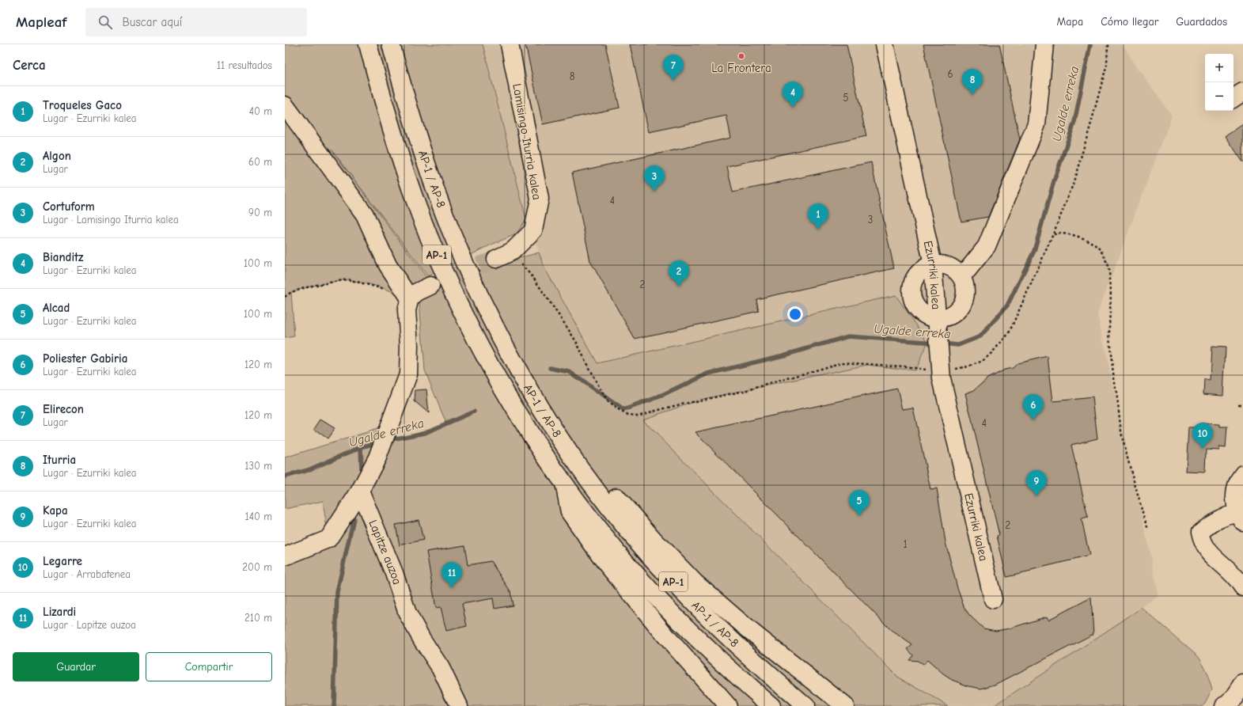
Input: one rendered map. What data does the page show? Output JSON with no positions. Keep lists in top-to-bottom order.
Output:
{
  "streets": {
    "main road": [
      "Lamisingo Iturria kalea",
      "AP-1 / AP-8",
      "AP-1",
      "Ezurriki kalea",
      "Lapitze auzoa"
    ]
  },
  "water": ["Ugalde erreka"],
  "places": ["La Frontera"],
  "house_numbers": [
    "6",
    "8",
    "5",
    "4",
    "3",
    "2",
    "4",
    "2",
    "1"
  ],
  "page": {
    "header": "Mapleaf",
    "search": "Buscar aquí",
    "nav": ["Mapa", "Cómo llegar", "Guardados"],
    "heading": ["Cerca", "11 resultados"],
    "map_buttons": ["+", "−"],
    "pins": [
      "7",
      "8",
      "4",
      "3",
      "1",
      "2",
      "6",
      "10",
      "9",
      "5",
      "11"
    ],
    "list": [
      {
        "mark": "1",
        "name": "Troqueles Gaco",
        "note": "Lugar · Ezurriki kalea",
        "value": "40 m"
      },
      {
        "mark": "2",
        "name": "Algon",
        "note": "Lugar",
        "value": "60 m"
      },
      {
        "mark": "3",
        "name": "Cortuform",
        "note": "Lugar · Lamisingo Iturria kalea",
        "value": "90 m"
      },
      {
        "mark": "4",
        "name": "Bianditz",
        "note": "Lugar · Ezurriki kalea",
        "value": "100 m"
      },
      {
        "mark": "5",
        "name": "Alcad",
        "note": "Lugar · Ezurriki kalea",
        "value": "100 m"
      },
      {
        "mark": "6",
        "name": "Poliester Gabiria",
        "note": "Lugar · Ezurriki kalea",
        "value": "120 m"
      },
      {
        "mark": "7",
        "name": "Elirecon",
        "note": "Lugar",
        "value": "120 m"
      },
      {
        "mark": "8",
        "name": "Iturria",
        "note": "Lugar · Ezurriki kalea",
        "value": "130 m"
      },
      {
        "mark": "9",
        "name": "Kapa",
        "note": "Lugar · Ezurriki kalea",
        "value": "140 m"
      },
      {
        "mark": "10",
        "name": "Legarre",
        "note": "Lugar · Arrabatenea",
        "value": "200 m"
      },
      {
        "mark": "11",
        "name": "Lizardi",
        "note": "Lugar · Lapitze auzoa",
        "value": "210 m"
      }
    ],
    "buttons": ["Guardar", "Compartir"]
  }
}
